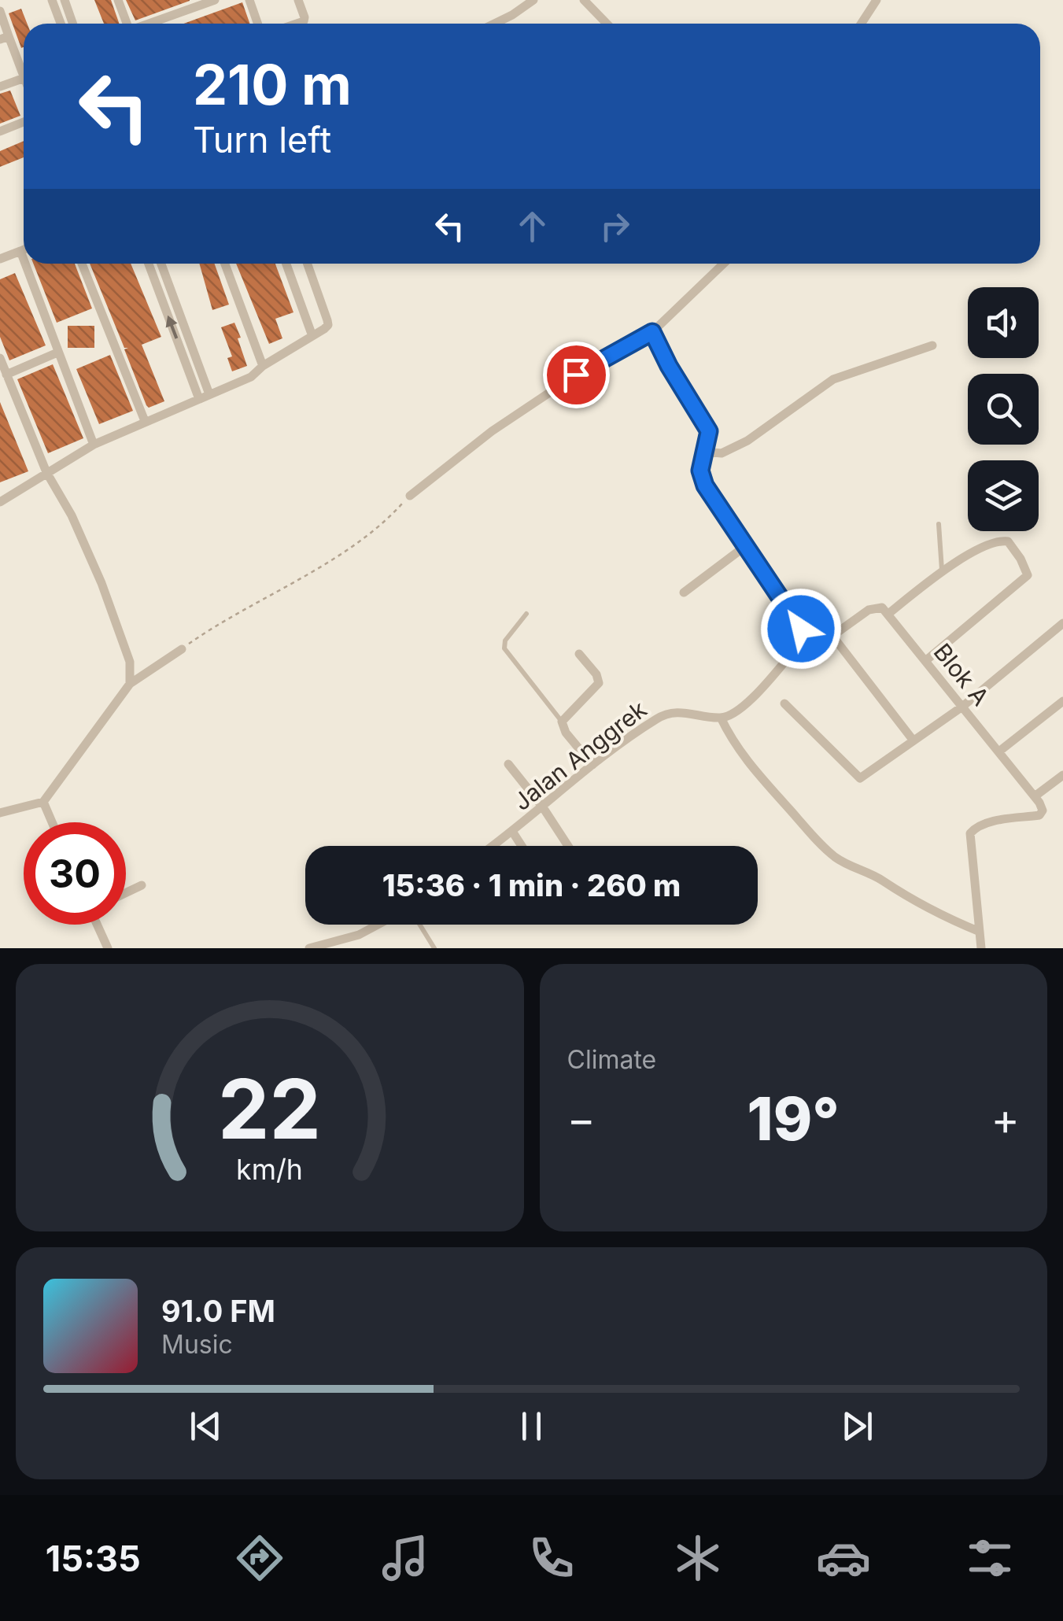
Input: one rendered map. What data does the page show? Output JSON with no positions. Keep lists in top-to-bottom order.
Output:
{
  "streets": {
    "street": ["Blok A", "Jalan Anggrek"]
  },
  "page": {
    "turn": ["210 m", "Turn left"],
    "limit": "30",
    "trip": "15:36 · 1 min · 260 m",
    "tile": "Climate",
    "heat": ["−", "19°", "+"],
    "song": ["91.0 FM", "Music"],
    "tabs": "15:35",
    "gauge": ["22", "km/h"]
  }
}
